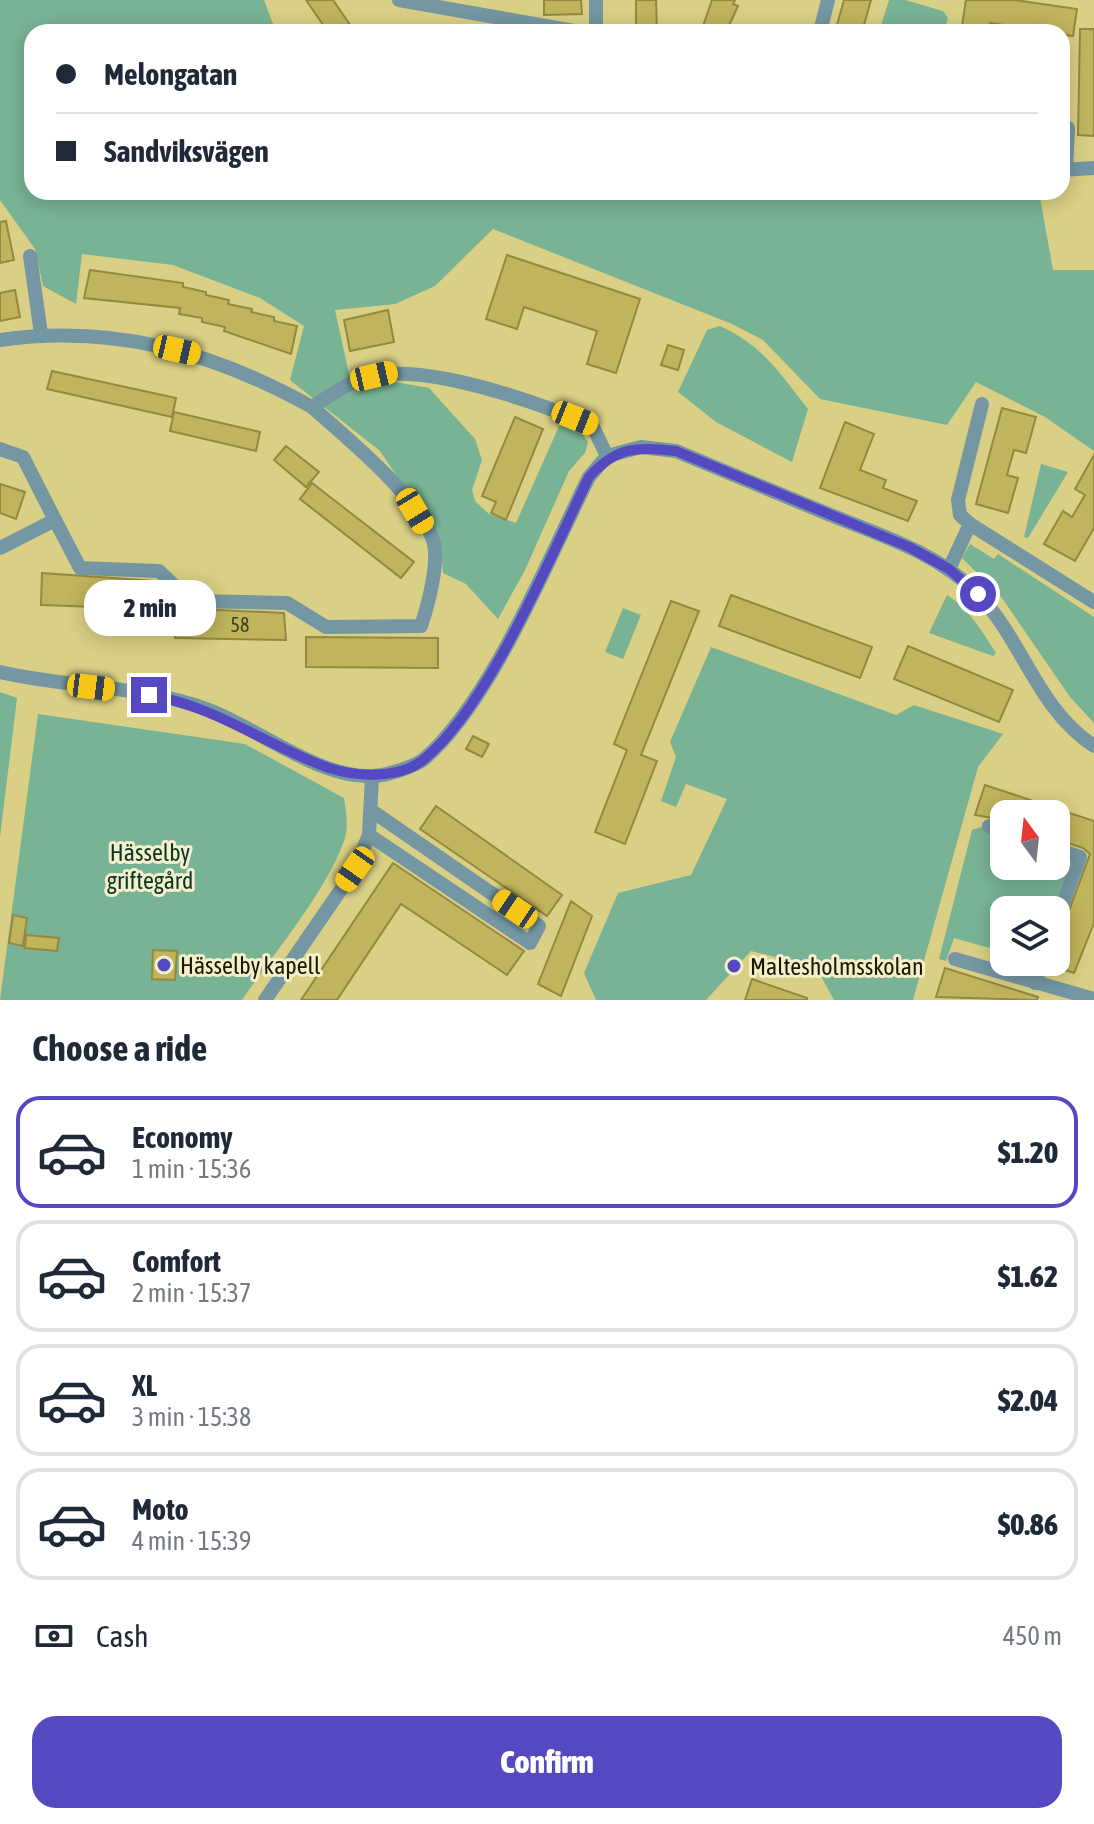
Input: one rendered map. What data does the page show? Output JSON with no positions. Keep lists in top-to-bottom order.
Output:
{
  "parks": ["Hässelby griftegård"],
  "places": ["Hässelby kapell", "Maltesholmsskolan"],
  "house_numbers": ["58"],
  "north": "top",
  "page": {
    "banner": ["Melongatan", "Sandviksvägen"],
    "bubble": "2 min",
    "heading": "Choose a ride",
    "list": [
      {
        "name": "Economy",
        "note": "1 min · 15:36",
        "value": "$1.20"
      },
      {
        "name": "Comfort",
        "note": "2 min · 15:37",
        "value": "$1.62"
      },
      {
        "name": "XL",
        "note": "3 min · 15:38",
        "value": "$2.04"
      },
      {
        "name": "Moto",
        "note": "4 min · 15:39",
        "value": "$0.86"
      }
    ],
    "pay": ["Cash", "450 m"],
    "buttons": "Confirm"
  }
}
